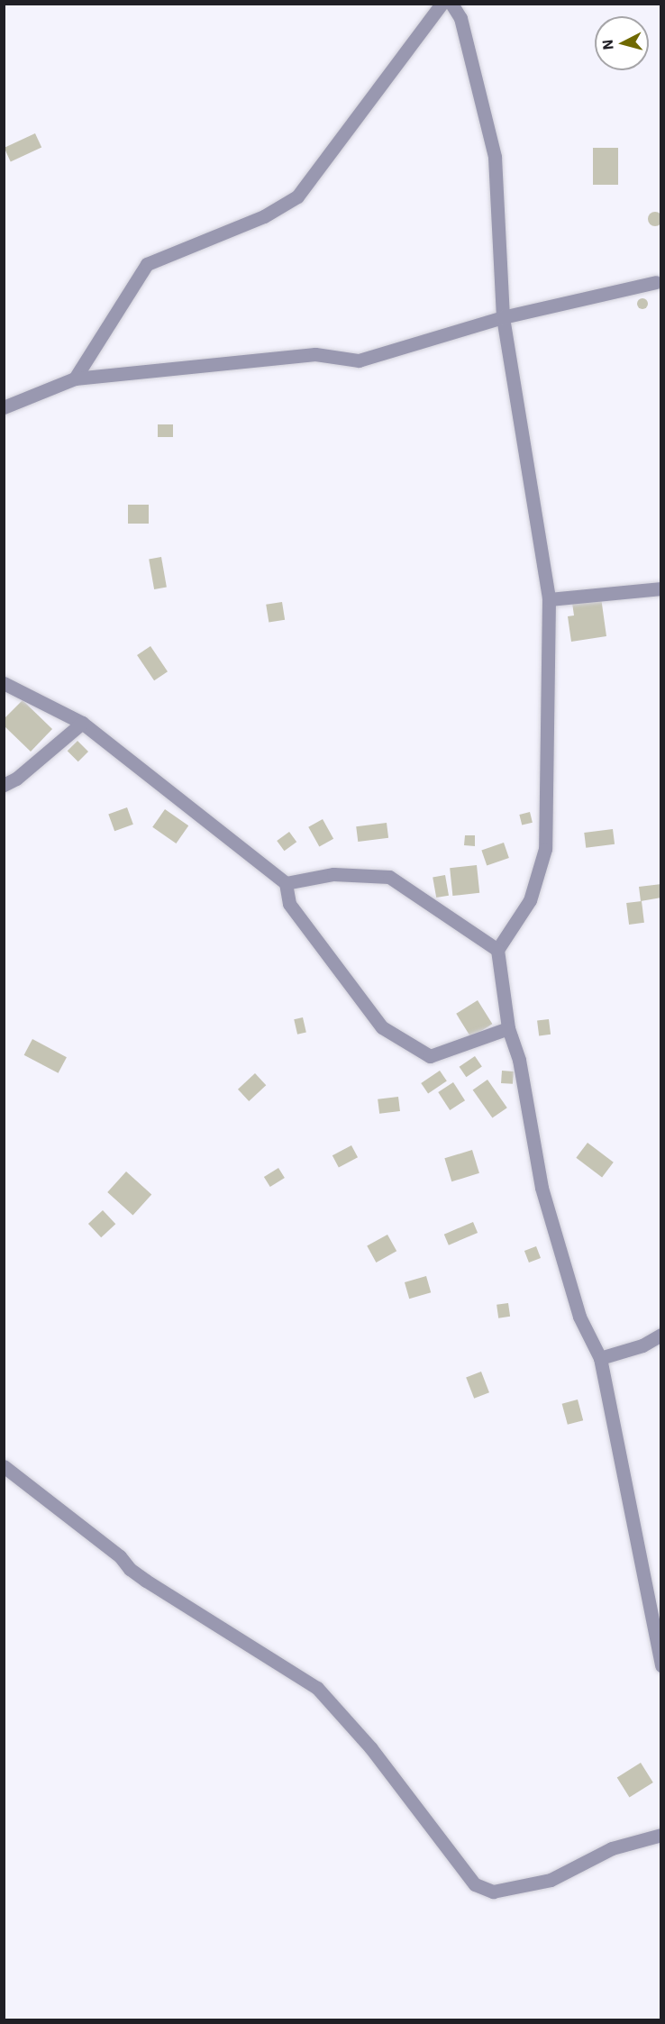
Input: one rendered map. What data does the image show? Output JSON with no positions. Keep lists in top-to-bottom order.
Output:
{
  "north": "left"
}
